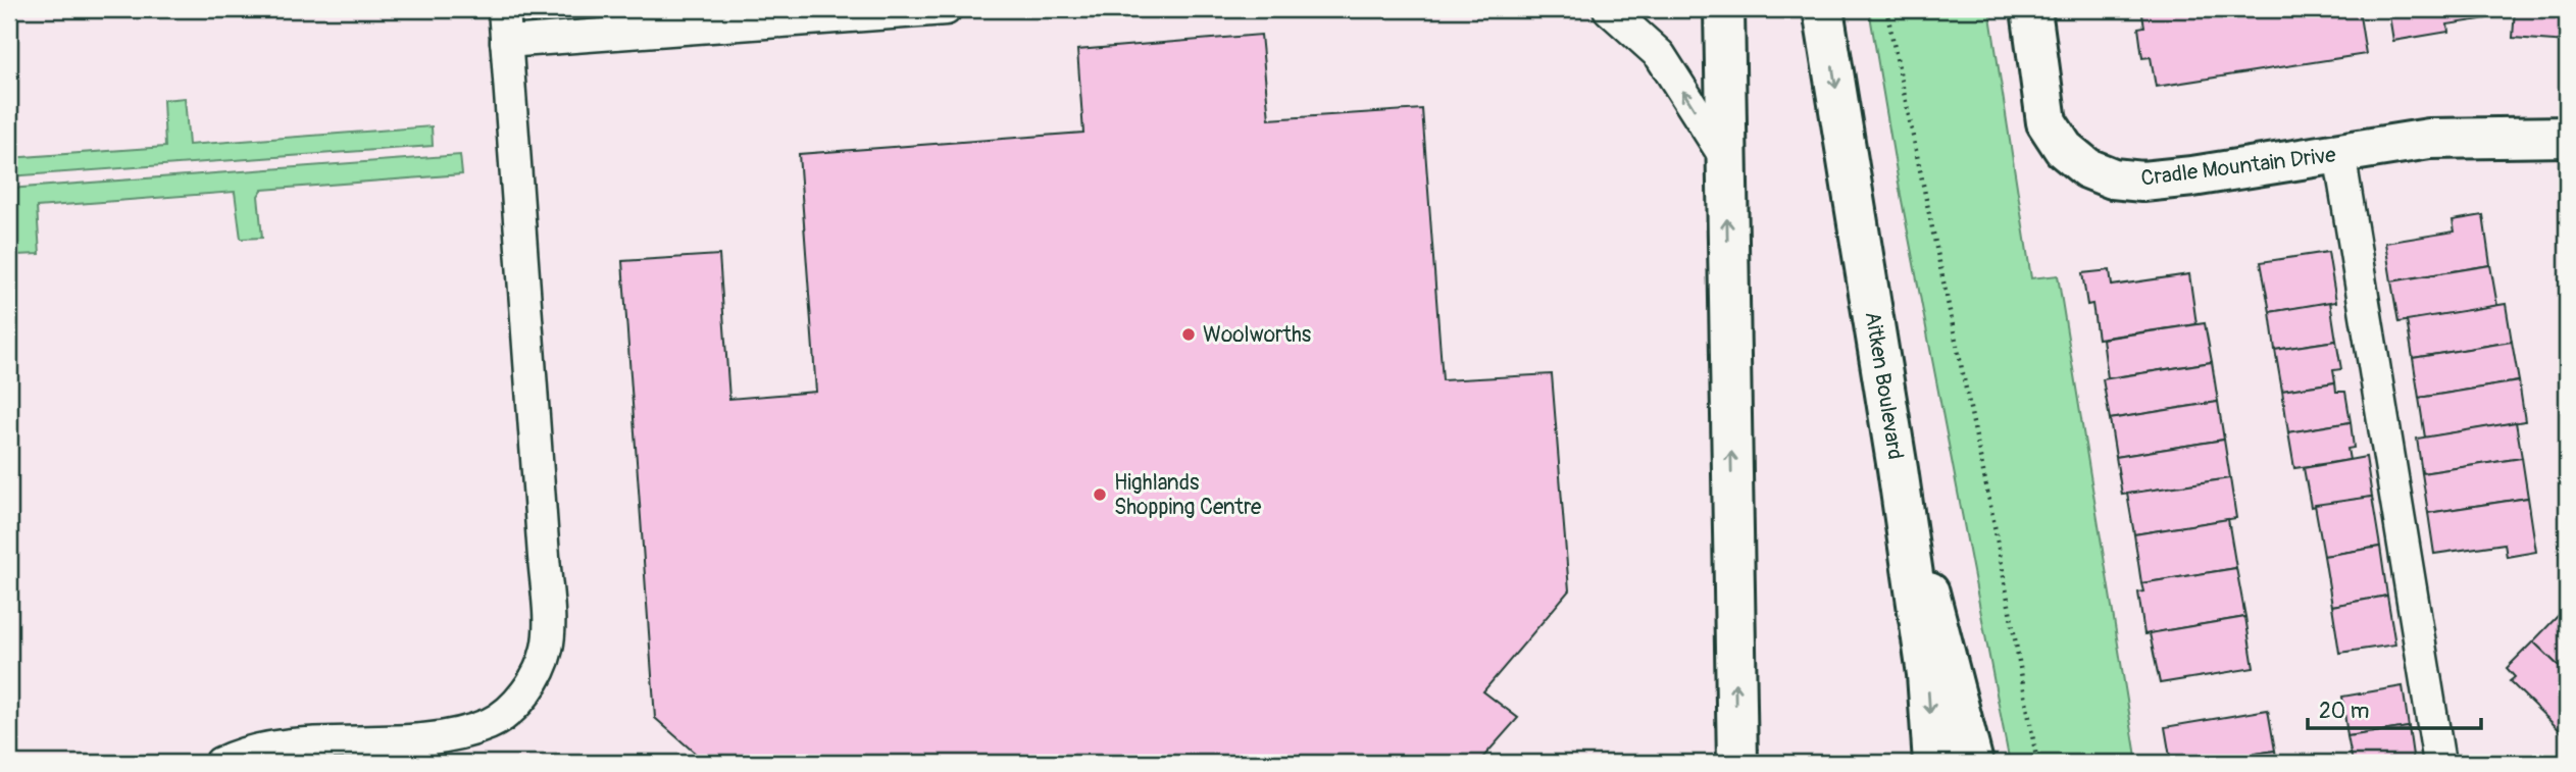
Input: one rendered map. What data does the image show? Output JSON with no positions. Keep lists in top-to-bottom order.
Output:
{
  "streets": {
    "main road": ["Cradle Mountain Drive", "Aitken Boulevard"]
  },
  "places": ["Woolworths", "Highlands Shopping Centre"],
  "scale_bar": "20 m"
}
